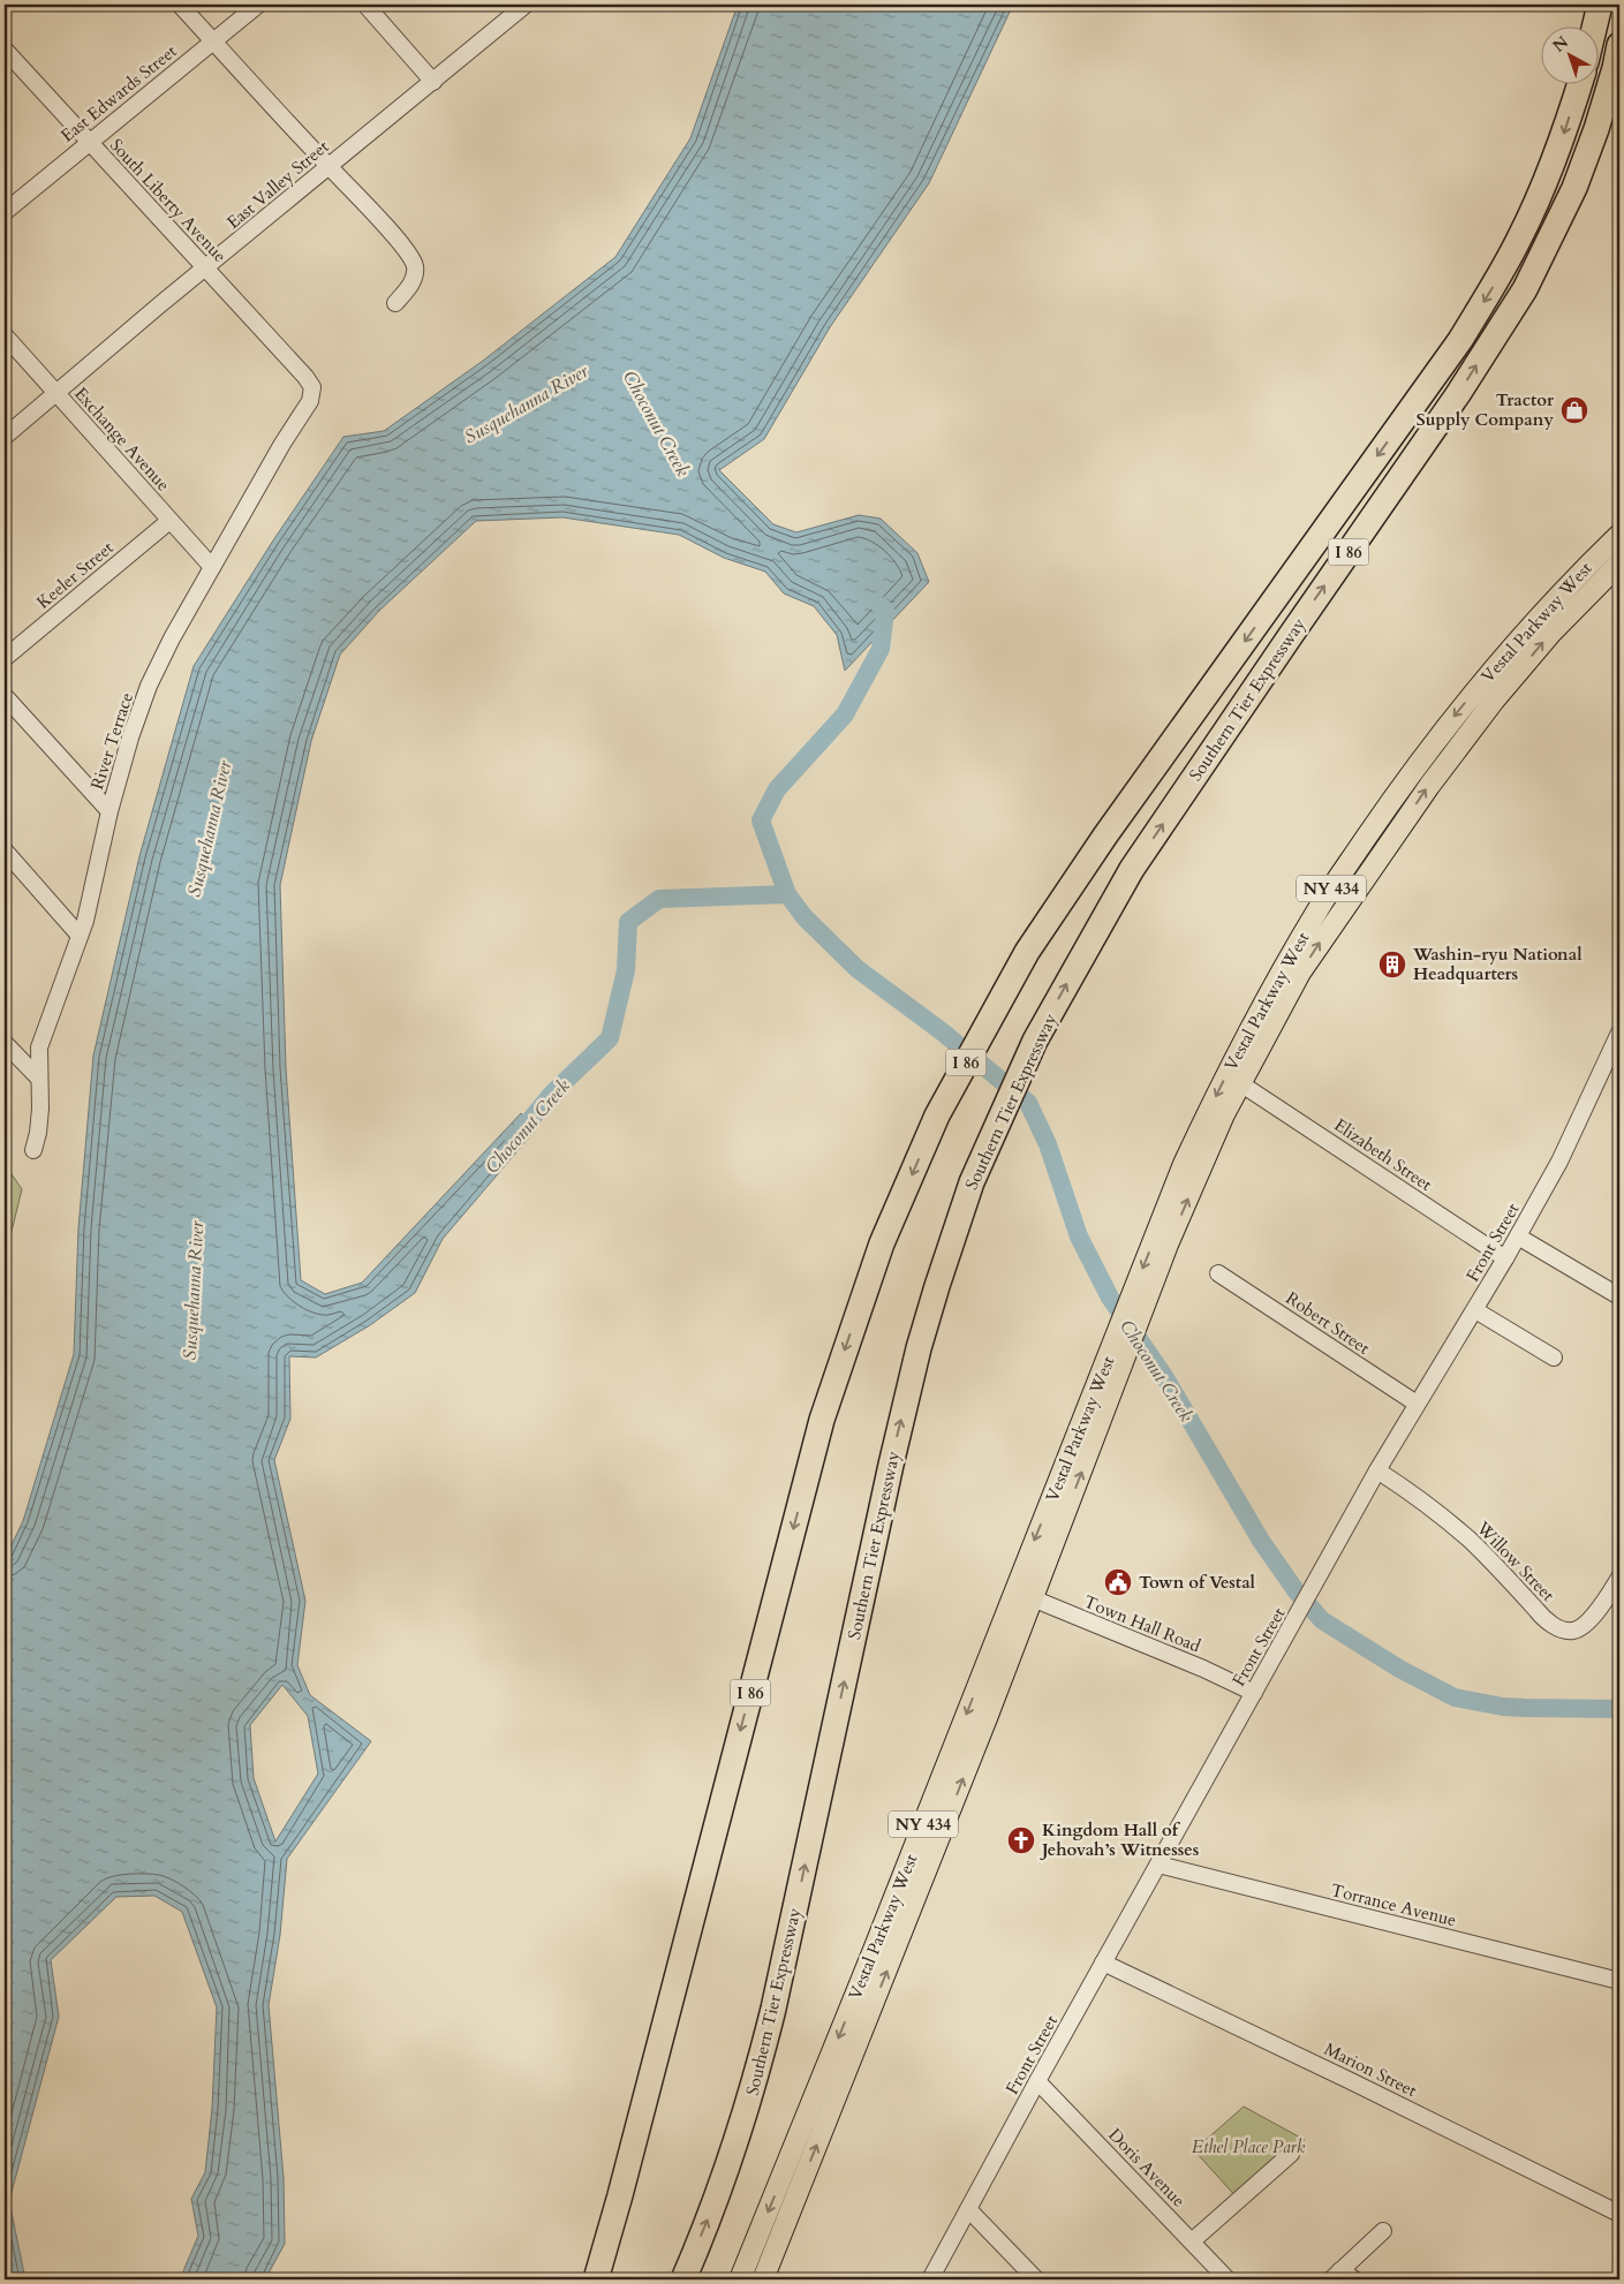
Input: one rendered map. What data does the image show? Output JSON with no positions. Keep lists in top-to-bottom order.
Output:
{
  "streets": {
    "highway": ["I 86", "Southern Tier Expressway"],
    "main road": ["Vestal Parkway West", "NY 434"],
    "street": [
      "East Edwards Street",
      "East Valley Street",
      "South Liberty Avenue",
      "Exchange Avenue",
      "Keeler Street",
      "River Terrace",
      "Elizabeth Street",
      "Front Street",
      "Robert Street",
      "Willow Street",
      "Town Hall Road",
      "Torrance Avenue",
      "Marion Street",
      "Doris Avenue"
    ]
  },
  "crossings": [
    ["East Edwards Street", "South Liberty Avenue"],
    ["East Valley Street", "South Liberty Avenue"],
    ["East Valley Street", "Exchange Avenue"],
    ["South Liberty Avenue", "River Terrace"],
    ["Exchange Avenue", "Keeler Street"],
    ["Exchange Avenue", "River Terrace"],
    ["Vestal Parkway West", "Elizabeth Street"],
    ["Vestal Parkway West", "Town Hall Road"],
    ["Elizabeth Street", "Front Street"],
    ["Front Street", "Robert Street"],
    ["Front Street", "Willow Street"],
    ["Front Street", "Town Hall Road"],
    ["Front Street", "Torrance Avenue"],
    ["Front Street", "Marion Street"],
    ["Front Street", "Doris Avenue"]
  ],
  "water": ["Susquehanna River", "Choconut Creek"],
  "parks": ["Ethel Place Park"],
  "places": {
    "shop": ["Tractor Supply Company"],
    "building": ["Washin-ryu National Headquarters"],
    "public building": ["Town of Vestal"],
    "church": ["Kingdom Hall of Jehovah’s Witnesses"]
  },
  "north": "top left"
}
